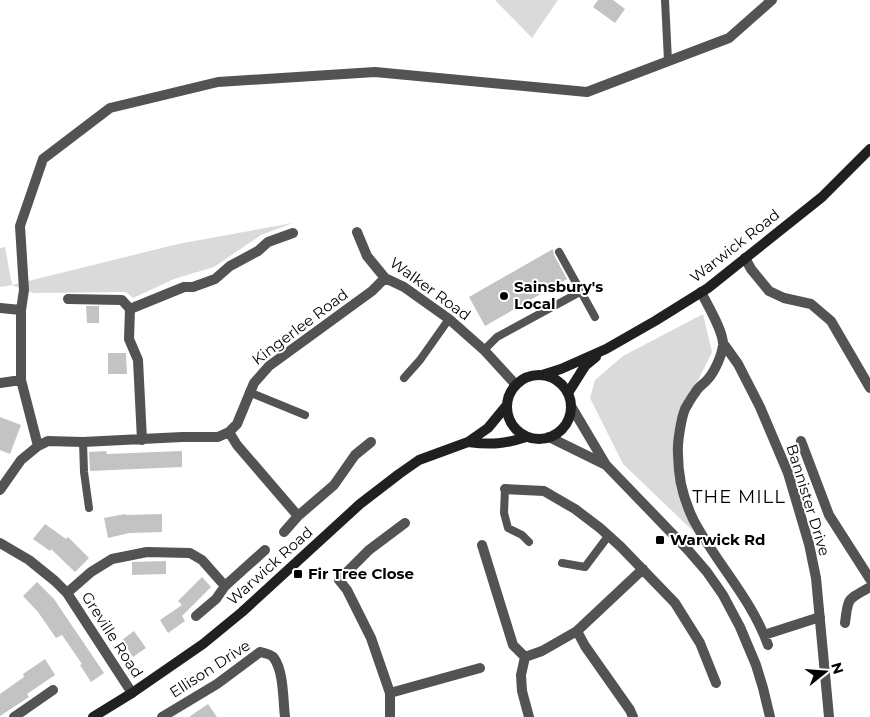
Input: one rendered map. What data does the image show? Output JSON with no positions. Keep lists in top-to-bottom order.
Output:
{
  "streets": {
    "main road": ["Warwick Road"],
    "street": [
      "Walker Road",
      "Kingerlee Road",
      "Bannister Drive",
      "Greville Road",
      "Ellison Drive"
    ]
  },
  "crossings": [
    ["Warwick Road", "Walker Road"],
    ["Warwick Road", "Bannister Drive"],
    ["Warwick Road", "Greville Road"],
    ["Walker Road", "Kingerlee Road"]
  ],
  "districts": ["THE MILL"],
  "places": {
    "other": ["Sainsbury's Local"],
    "transit": ["Warwick Rd", "Fir Tree Close"]
  },
  "north": "right"
}
